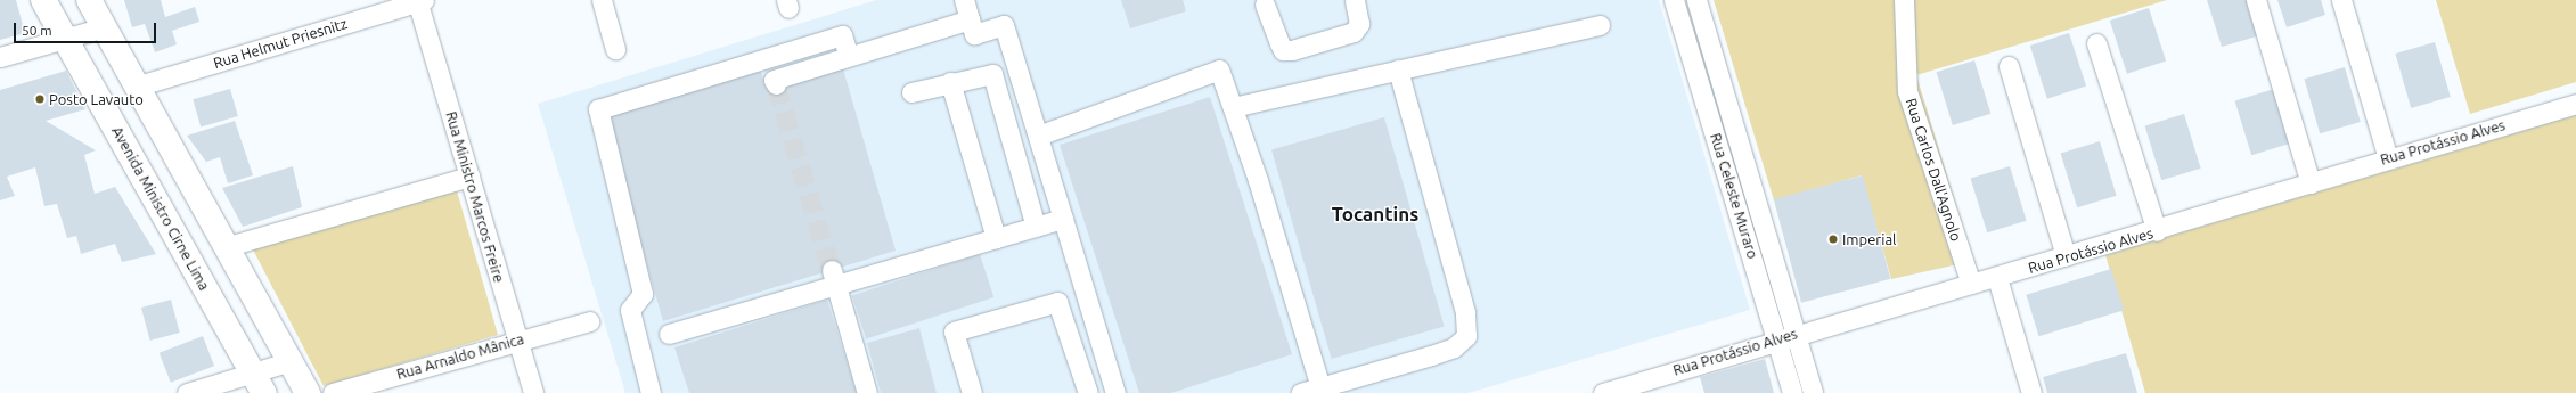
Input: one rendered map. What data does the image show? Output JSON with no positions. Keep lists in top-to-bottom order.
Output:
{
  "streets": {
    "main road": ["Avenida Ministro Cirne Lima"],
    "street": [
      "Rua Helmut Priesnitz",
      "Rua Protássio Alves",
      "Rua Carlos Dall'Agnolo",
      "Rua Celeste Muraro",
      "Rua Ministro Marcos Freire",
      "Rua Arnaldo Mânica"
    ]
  },
  "crossings": [
    ["Rua Helmut Priesnitz", "Rua Ministro Marcos Freire"],
    ["Rua Protássio Alves", "Rua Carlos Dall'Agnolo"],
    ["Rua Protássio Alves", "Rua Celeste Muraro"],
    ["Rua Ministro Marcos Freire", "Rua Arnaldo Mânica"]
  ],
  "districts": ["Tocantins"],
  "places": ["Posto Lavauto", "Imperial"],
  "scale_bar": "50 m"
}
